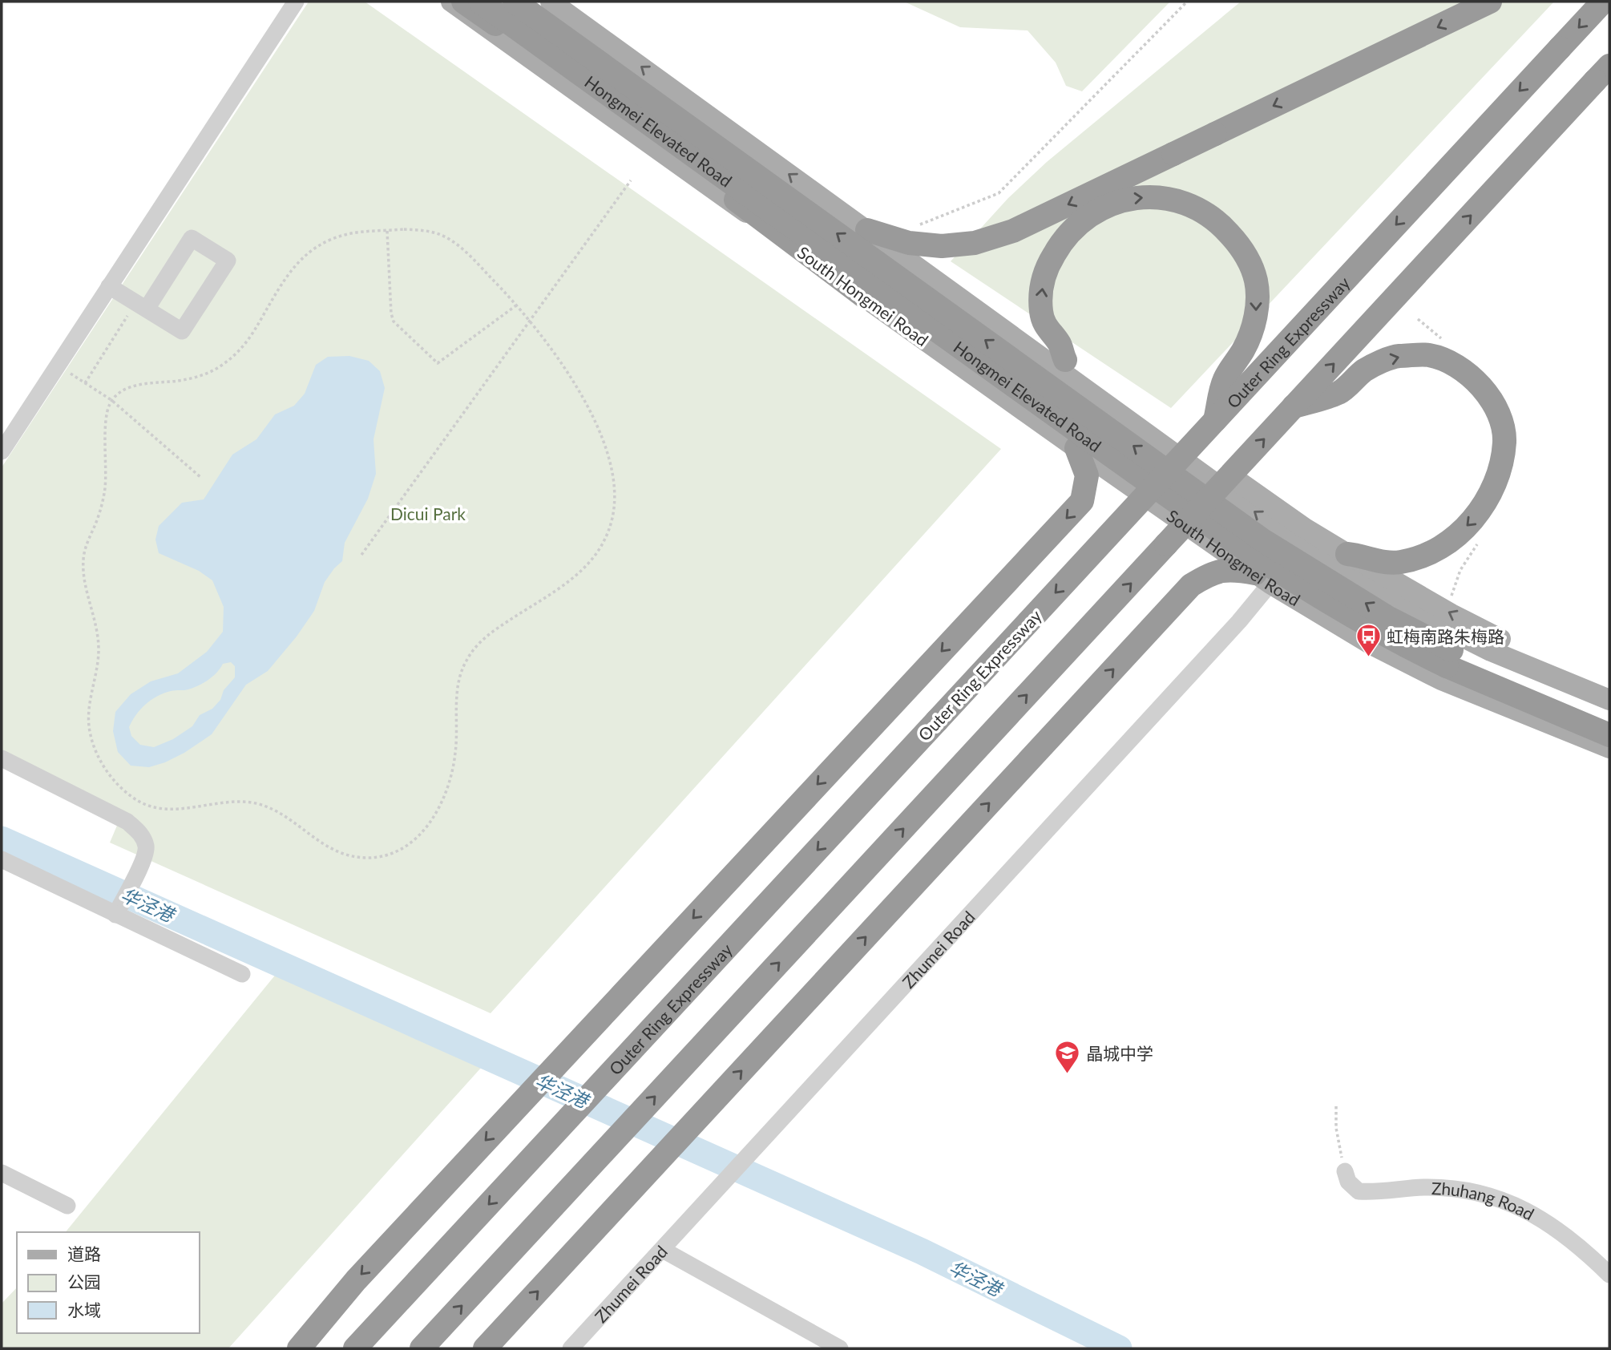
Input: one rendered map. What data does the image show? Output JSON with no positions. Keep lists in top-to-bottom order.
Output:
{
  "streets": {
    "highway": ["Hongmei Elevated Road", "Outer Ring Expressway"],
    "main road": ["South Hongmei Road"],
    "street": ["Zhumei Road", "Zhuhang Road"]
  },
  "crossings": [
    ["South Hongmei Road", "Zhumei Road"]
  ],
  "water": ["华泾港"],
  "parks": ["Dicui Park"],
  "places": {
    "bus stop": ["虹梅南路朱梅路"],
    "school or university": ["晶城中学"]
  },
  "legend": ["道路", "公园", "水域"]
}
